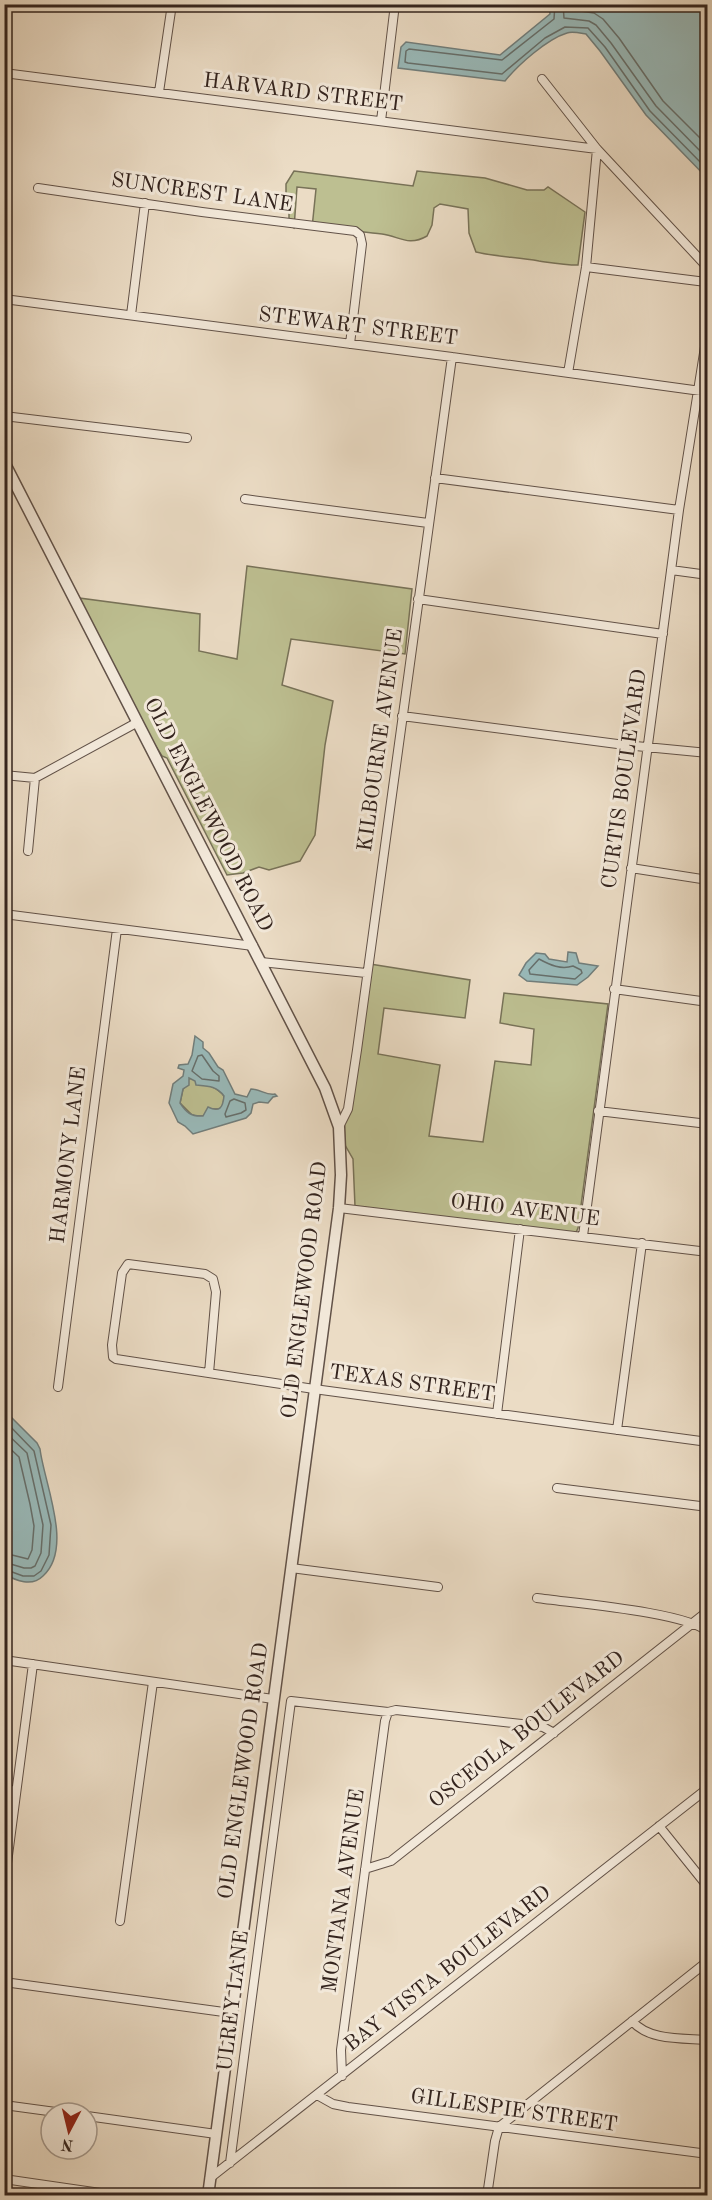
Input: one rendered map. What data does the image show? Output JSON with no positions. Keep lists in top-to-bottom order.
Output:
{
  "streets": {
    "street": [
      "HARVARD STREET",
      "SUNCREST LANE",
      "STEWART STREET",
      "KILBOURNE AVENUE",
      "CURTIS BOULEVARD",
      "OLD ENGLEWOOD ROAD",
      "HARMONY LANE",
      "OHIO AVENUE",
      "TEXAS STREET",
      "OSCEOLA BOULEVARD",
      "MONTANA AVENUE",
      "BAY VISTA BOULEVARD",
      "ULREY LANE",
      "GILLESPIE STREET"
    ]
  },
  "crossings": [
    ["SUNCREST LANE", "STEWART STREET"],
    ["STEWART STREET", "KILBOURNE AVENUE"],
    ["STEWART STREET", "CURTIS BOULEVARD"],
    ["KILBOURNE AVENUE", "OLD ENGLEWOOD ROAD"],
    ["CURTIS BOULEVARD", "OHIO AVENUE"],
    ["OLD ENGLEWOOD ROAD", "OHIO AVENUE"],
    ["OLD ENGLEWOOD ROAD", "TEXAS STREET"],
    ["OLD ENGLEWOOD ROAD", "BAY VISTA BOULEVARD"],
    ["OSCEOLA BOULEVARD", "MONTANA AVENUE"],
    ["MONTANA AVENUE", "BAY VISTA BOULEVARD"],
    ["MONTANA AVENUE", "ULREY LANE"],
    ["BAY VISTA BOULEVARD", "ULREY LANE"],
    ["BAY VISTA BOULEVARD", "GILLESPIE STREET"]
  ],
  "north": "bottom"
}
